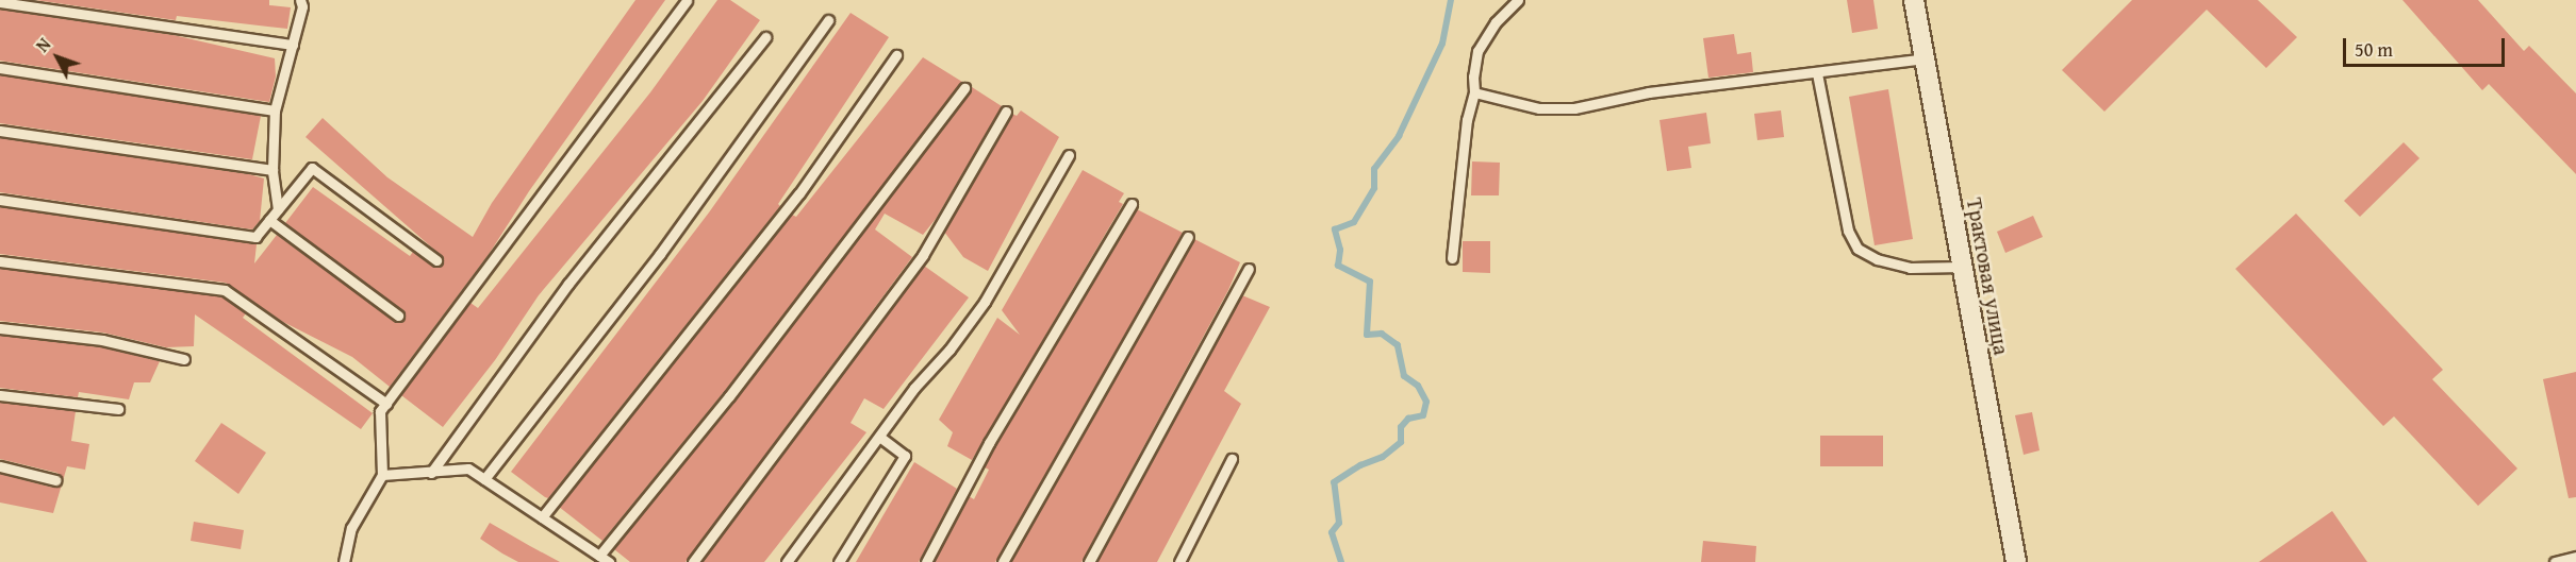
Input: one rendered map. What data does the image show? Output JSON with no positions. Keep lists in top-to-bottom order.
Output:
{
  "streets": {
    "street": ["Трактовая улица"]
  },
  "scale_bar": "50 m",
  "north": "top left"
}
